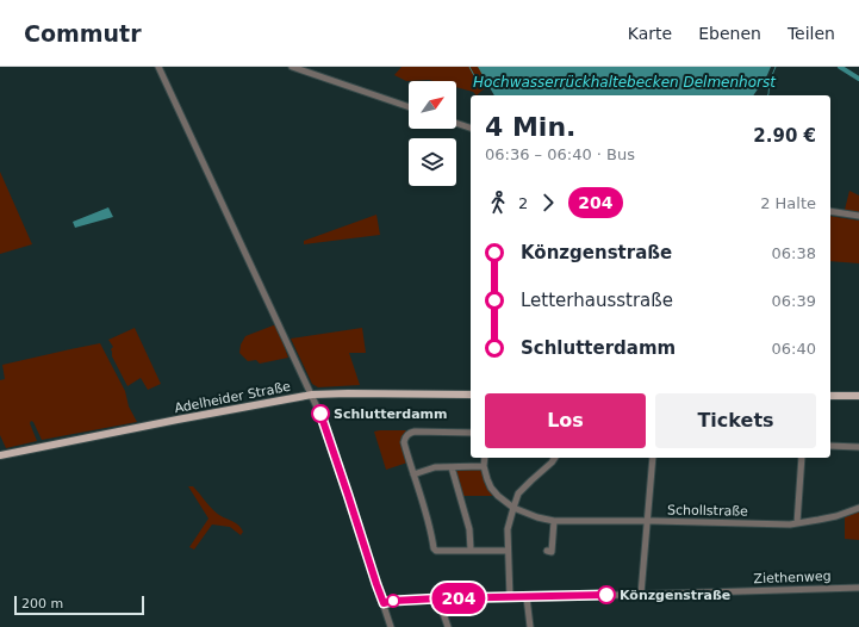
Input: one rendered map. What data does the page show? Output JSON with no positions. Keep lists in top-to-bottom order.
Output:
{
  "streets": {
    "main road": ["Adelheider Straße"],
    "street": ["Schollstraße", "Ziethenweg"]
  },
  "water": ["Hochwasserrückhaltebecken Delmenhorst"],
  "places": ["Schlutterdamm", "Könzgenstraße"],
  "lines": ["bus line 204"],
  "scale_bar": "200 m",
  "north": "top right",
  "page": {
    "header": "Commutr",
    "nav": ["Karte", "Ebenen", "Teilen"],
    "on_map": "204",
    "heading": ["4 Min.", "06:36 – 06:40 · Bus", "2.90 €"],
    "legs": ["2", "204", "2 Halte"],
    "list": [
      {
        "name": "Könzgenstraße",
        "value": "06:38"
      },
      {
        "name": "Letterhausstraße",
        "value": "06:39"
      },
      {
        "name": "Schlutterdamm",
        "value": "06:40"
      }
    ],
    "buttons": ["Los", "Tickets"],
    "scale": "200 m"
  }
}
